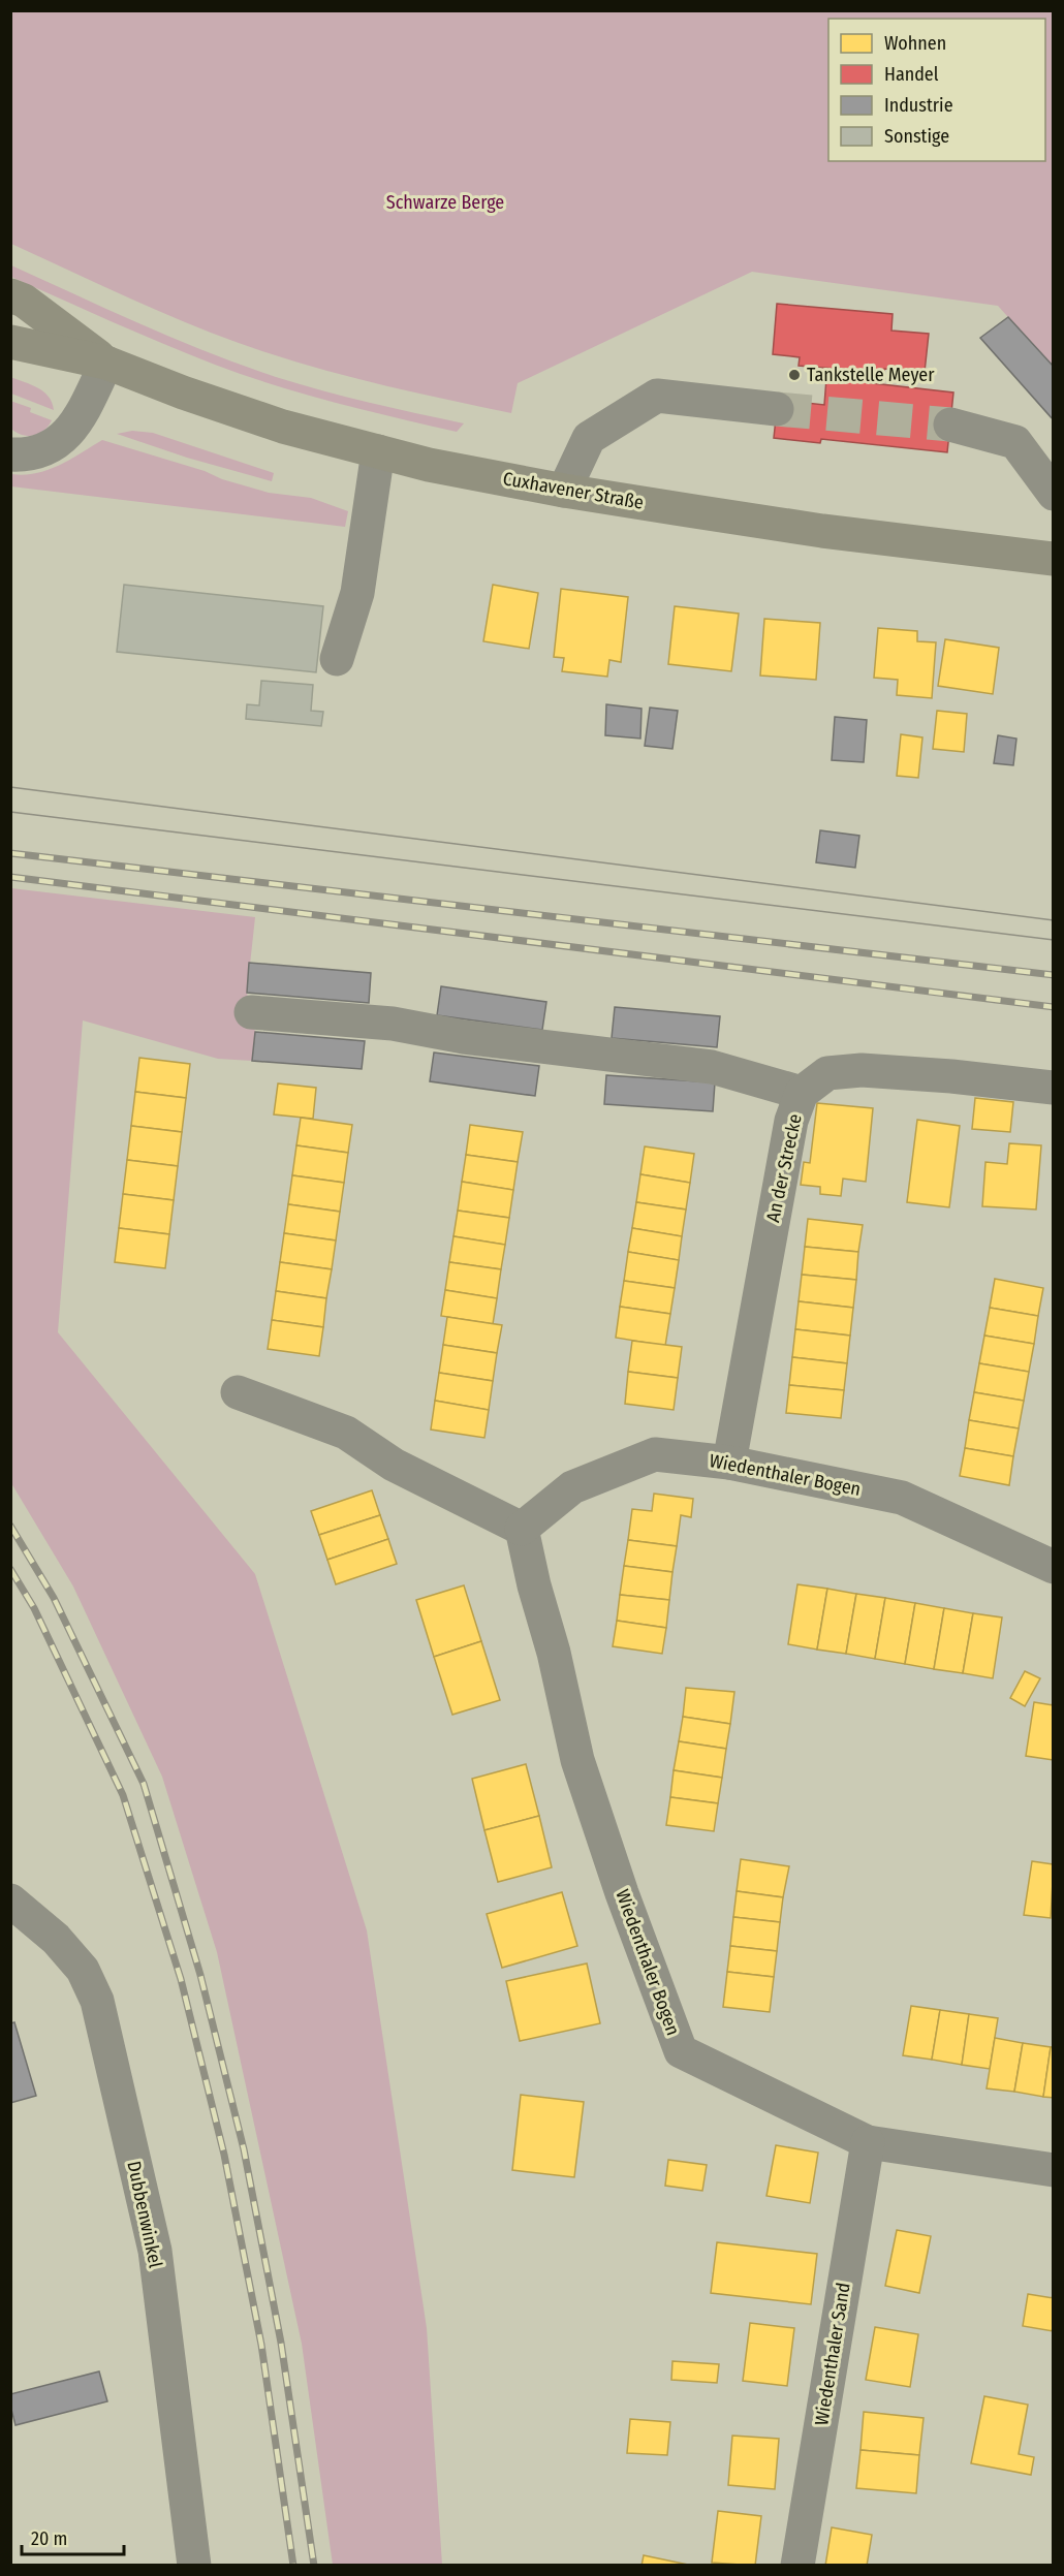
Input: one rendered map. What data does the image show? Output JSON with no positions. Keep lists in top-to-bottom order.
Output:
{
  "streets": {
    "main road": ["Cuxhavener Straße"],
    "street": [
      "An der Strecke",
      "Wiedenthaler Bogen",
      "Dubbenwinkel",
      "Wiedenthaler Sand"
    ]
  },
  "crossings": [
    ["An der Strecke", "Wiedenthaler Bogen"],
    ["Wiedenthaler Bogen", "Wiedenthaler Sand"]
  ],
  "parks": ["Schwarze Berge"],
  "places": ["Tankstelle Meyer"],
  "legend": [
    "Wohnen",
    "Handel",
    "Industrie",
    "Sonstige"
  ],
  "scale_bar": "20 m"
}
